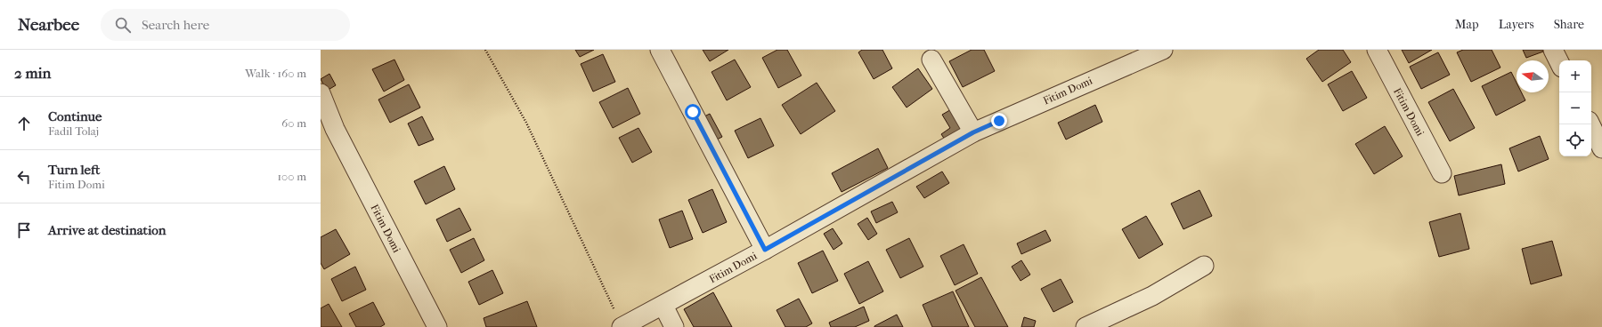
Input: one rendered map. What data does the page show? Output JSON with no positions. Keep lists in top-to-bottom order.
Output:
{
  "streets": {
    "street": ["Fitim Domi"]
  },
  "north": "left",
  "page": {
    "header": "Nearbee",
    "search": "Search here",
    "nav": ["Map", "Layers", "Share"],
    "heading": ["2 min", "Walk · 160 m"],
    "map_buttons": ["+", "−"],
    "list": [
      ["Continue", "Fadil Tolaj", "60 m"],
      ["Turn left", "Fitim Domi", "100 m"],
      "Arrive at destination"
    ]
  }
}
